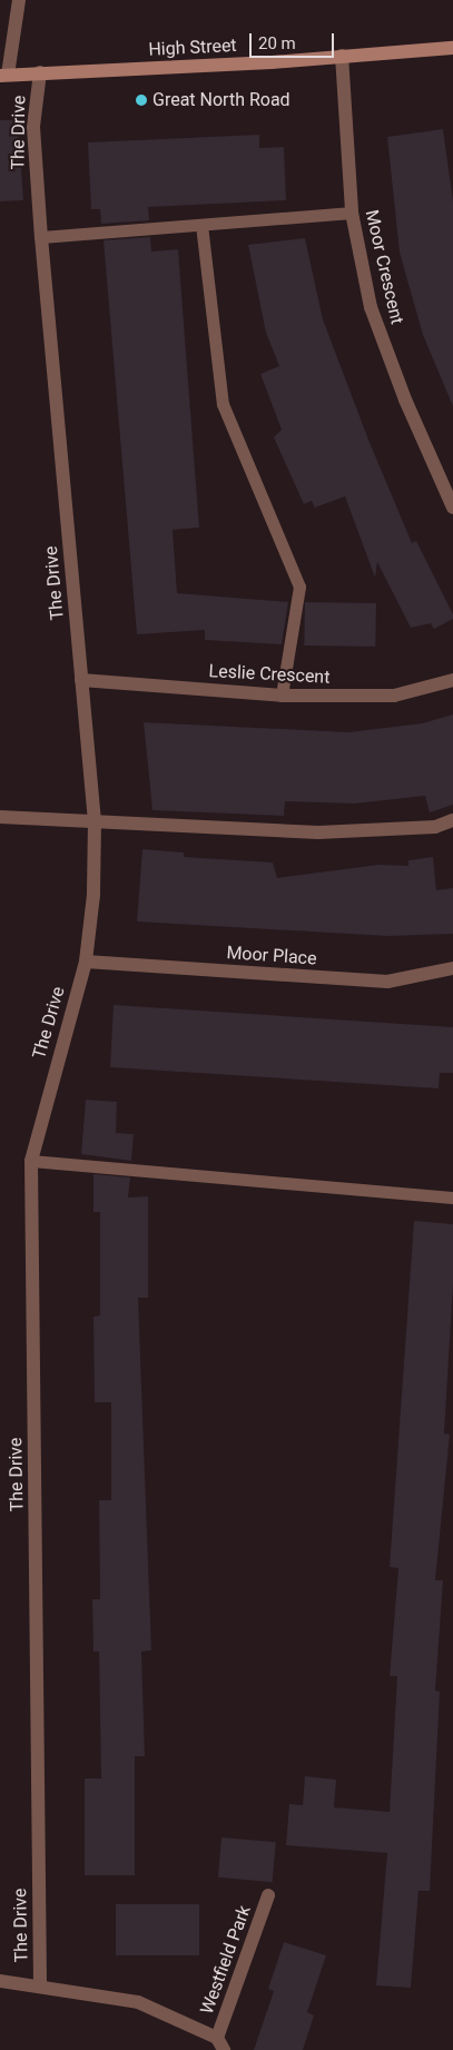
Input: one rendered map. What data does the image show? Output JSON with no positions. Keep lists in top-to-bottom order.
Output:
{
  "streets": {
    "main road": ["High Street"],
    "street": [
      "The Drive",
      "Moor Crescent",
      "Leslie Crescent",
      "Moor Place",
      "Westfield Park"
    ]
  },
  "crossings": [
    ["High Street", "The Drive"],
    ["High Street", "Moor Crescent"],
    ["The Drive", "Leslie Crescent"],
    ["The Drive", "Moor Place"]
  ],
  "places": ["Great North Road"],
  "scale_bar": "20 m"
}
